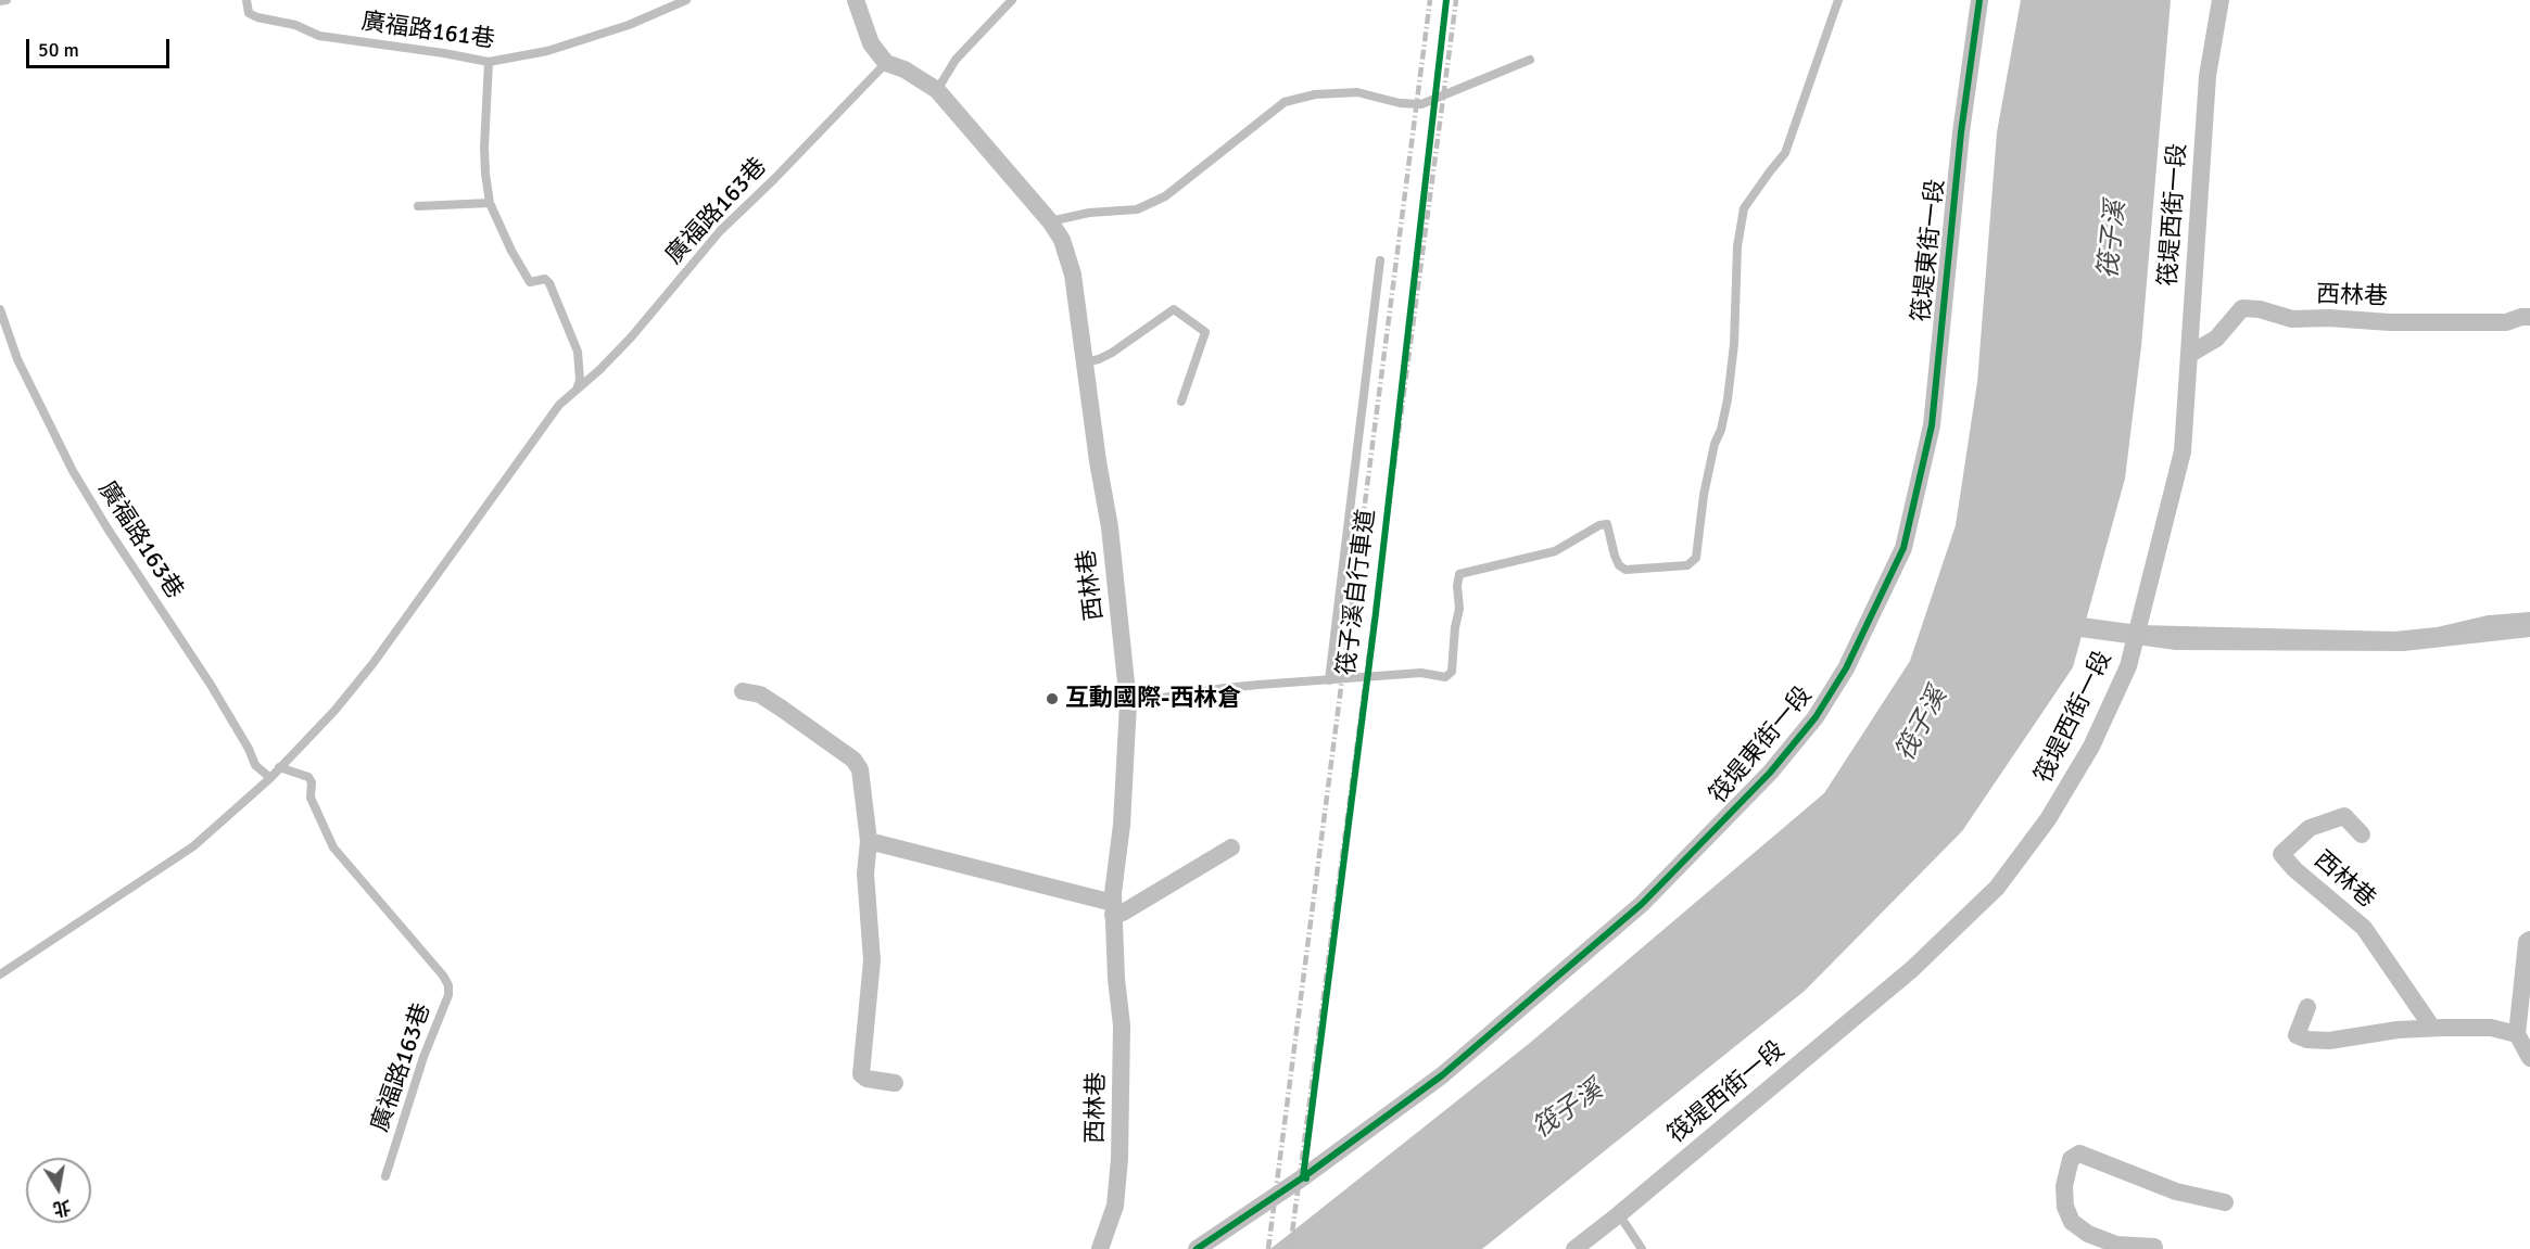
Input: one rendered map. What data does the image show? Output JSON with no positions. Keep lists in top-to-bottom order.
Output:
{
  "streets": {
    "street": ["筏堤西街一段", "筏堤東街一段", "西林巷"],
    "lane": ["廣福路161巷", "廣福路163巷"],
    "cycle path": ["筏子溪自行車道"]
  },
  "crossings": [
    ["廣福路163巷", "西林巷"],
    ["筏堤西街一段", "西林巷"]
  ],
  "water": ["筏子溪"],
  "places": ["互動國際-西林倉"],
  "scale_bar": "50 m",
  "north": "bottom"
}
